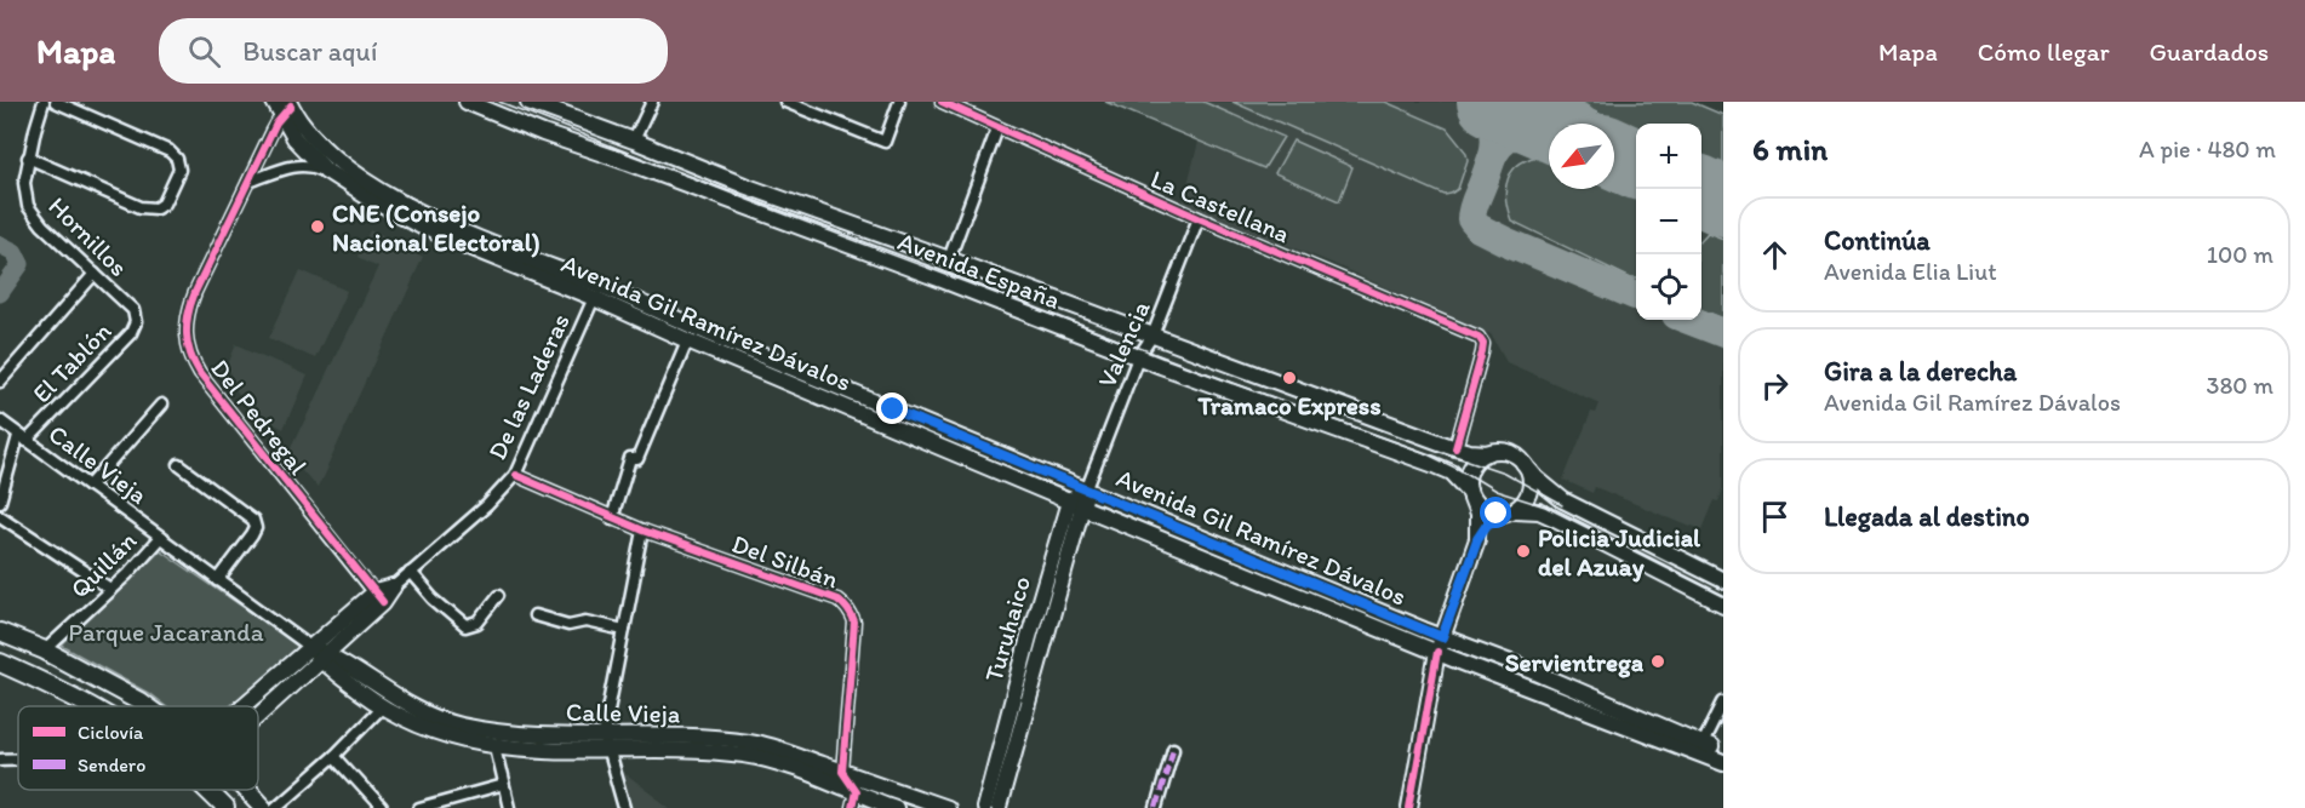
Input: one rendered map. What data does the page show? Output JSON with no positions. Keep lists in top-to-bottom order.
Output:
{
  "streets": {
    "main road": [
      "Avenida España",
      "Avenida Gil Ramírez Dávalos",
      "De las Laderas",
      "Calle Vieja",
      "Turuhaico"
    ],
    "street": [
      "La Castellana",
      "Hornillos",
      "Valencia",
      "El Tablón",
      "Del Pedregal",
      "Del Silbán",
      "Quillán"
    ]
  },
  "crossings": [
    ["La Castellana", "Avenida España"],
    ["La Castellana", "Valencia"],
    ["Hornillos", "El Tablón"],
    ["Avenida España", "Valencia"],
    ["Avenida Gil Ramírez Dávalos", "Valencia"],
    ["Avenida Gil Ramírez Dávalos", "De las Laderas"],
    ["Avenida Gil Ramírez Dávalos", "Del Pedregal"],
    ["Avenida Gil Ramírez Dávalos", "Turuhaico"],
    ["Valencia", "Turuhaico"],
    ["El Tablón", "Calle Vieja"],
    ["De las Laderas", "Del Pedregal"],
    ["De las Laderas", "Calle Vieja"],
    ["De las Laderas", "Del Silbán"],
    ["Calle Vieja", "Del Silbán"],
    ["Calle Vieja", "Quillán"]
  ],
  "parks": ["Parque Jacaranda"],
  "places": [
    "CNE (Consejo Nacional Electoral)",
    "Tramaco Express",
    "Policia Judicial del Azuay",
    "Servientrega"
  ],
  "legend": ["Ciclovía", "Sendero"],
  "north": "bottom left",
  "page": {
    "header": "Mapa",
    "search": "Buscar aquí",
    "nav": ["Mapa", "Cómo llegar", "Guardados"],
    "heading": ["6 min", "A pie · 480 m"],
    "map_buttons": ["+", "−"],
    "list": [
      ["Continúa", "Avenida Elia Liut", "100 m"],
      ["Gira a la derecha", "Avenida Gil Ramírez Dávalos", "380 m"],
      "Llegada al destino"
    ]
  }
}
